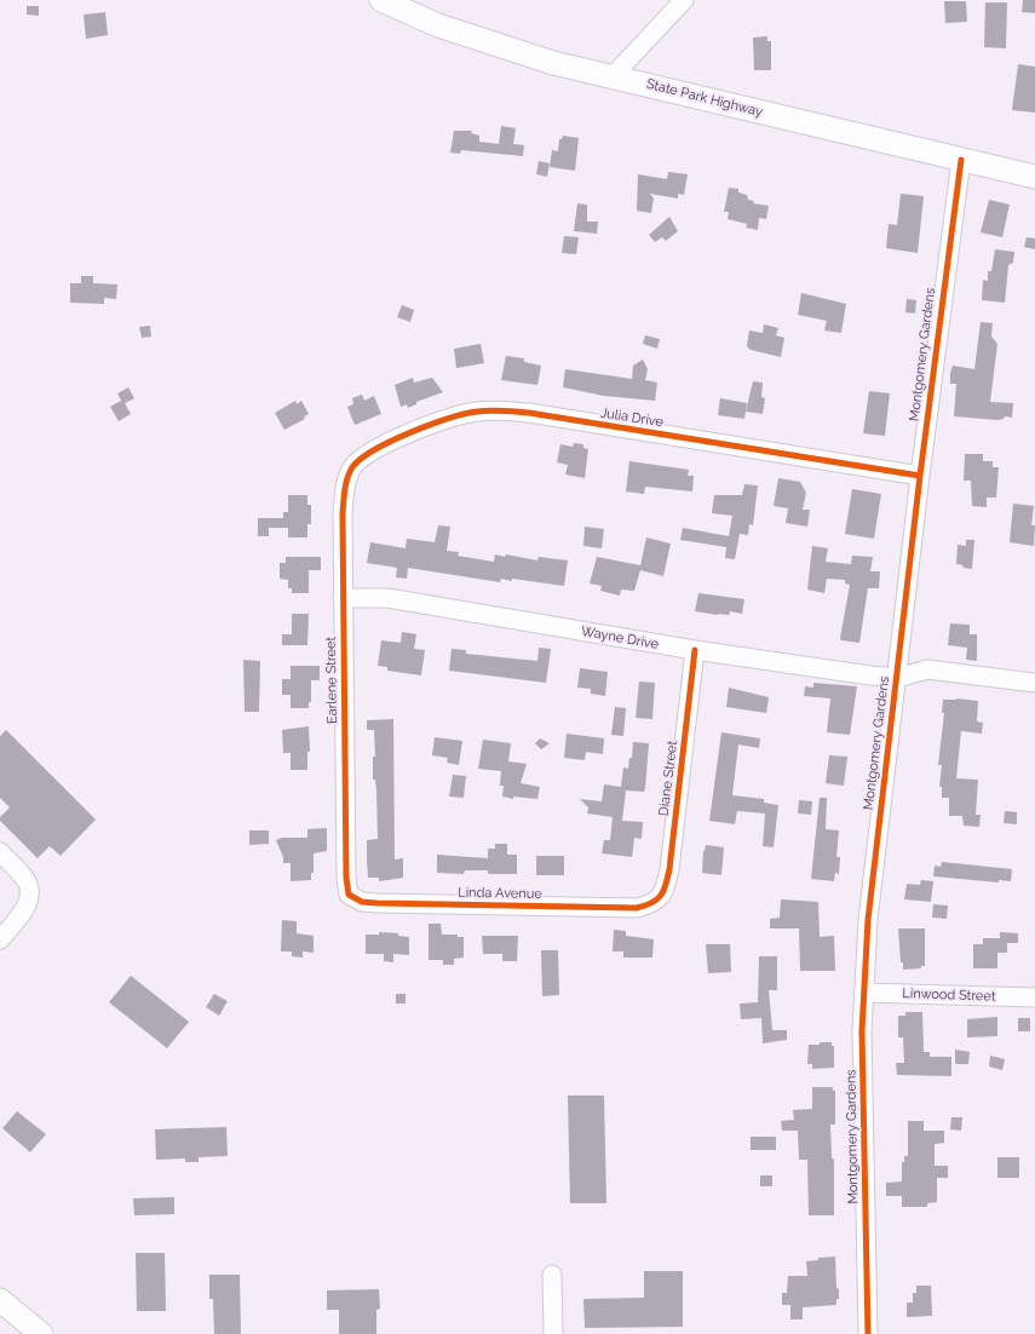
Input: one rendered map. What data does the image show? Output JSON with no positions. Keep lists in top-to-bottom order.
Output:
{
  "streets": {
    "main road": ["State Park Highway"],
    "street": [
      "Montgomery Gardens",
      "Julia Drive",
      "Wayne Drive",
      "Earlene Street",
      "Diane Street",
      "Linda Avenue",
      "Linwood Street"
    ]
  },
  "crossings": [
    ["State Park Highway", "Montgomery Gardens"],
    ["Montgomery Gardens", "Julia Drive"],
    ["Montgomery Gardens", "Wayne Drive"],
    ["Montgomery Gardens", "Linwood Street"],
    ["Julia Drive", "Earlene Street"],
    ["Wayne Drive", "Earlene Street"],
    ["Wayne Drive", "Diane Street"],
    ["Earlene Street", "Linda Avenue"],
    ["Diane Street", "Linda Avenue"]
  ]
}
